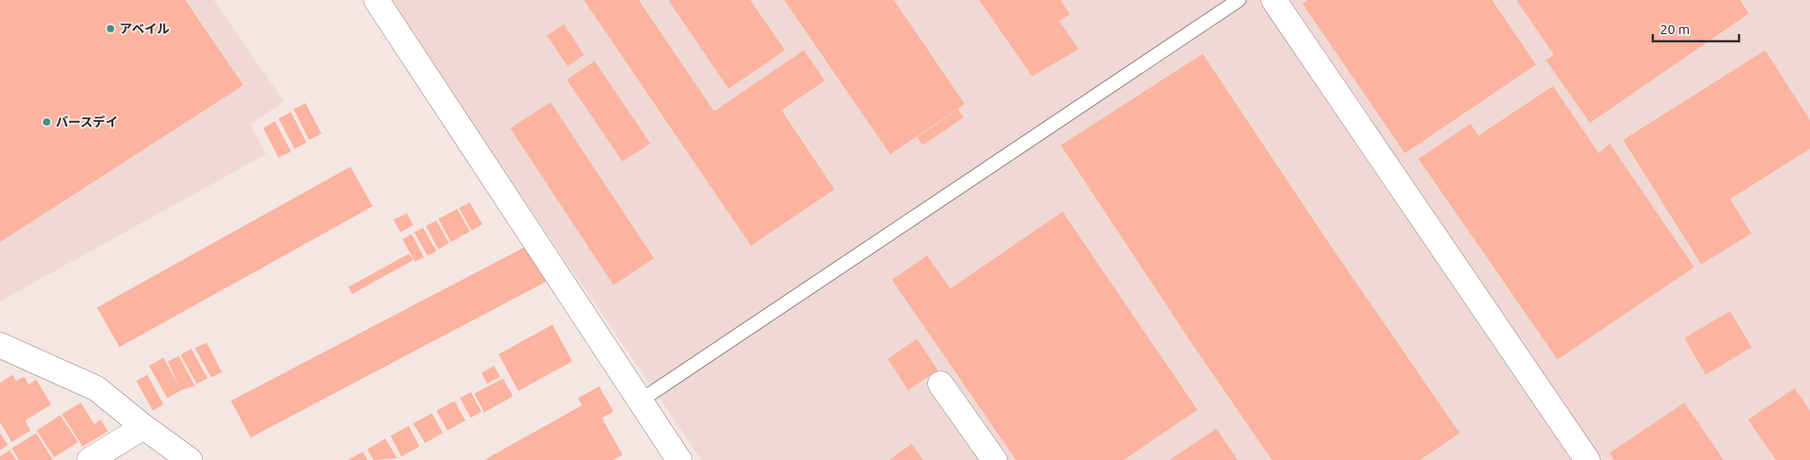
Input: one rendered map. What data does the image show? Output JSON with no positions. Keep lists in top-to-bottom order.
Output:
{
  "places": ["アベイル", "バースデイ"],
  "scale_bar": "20 m"
}
